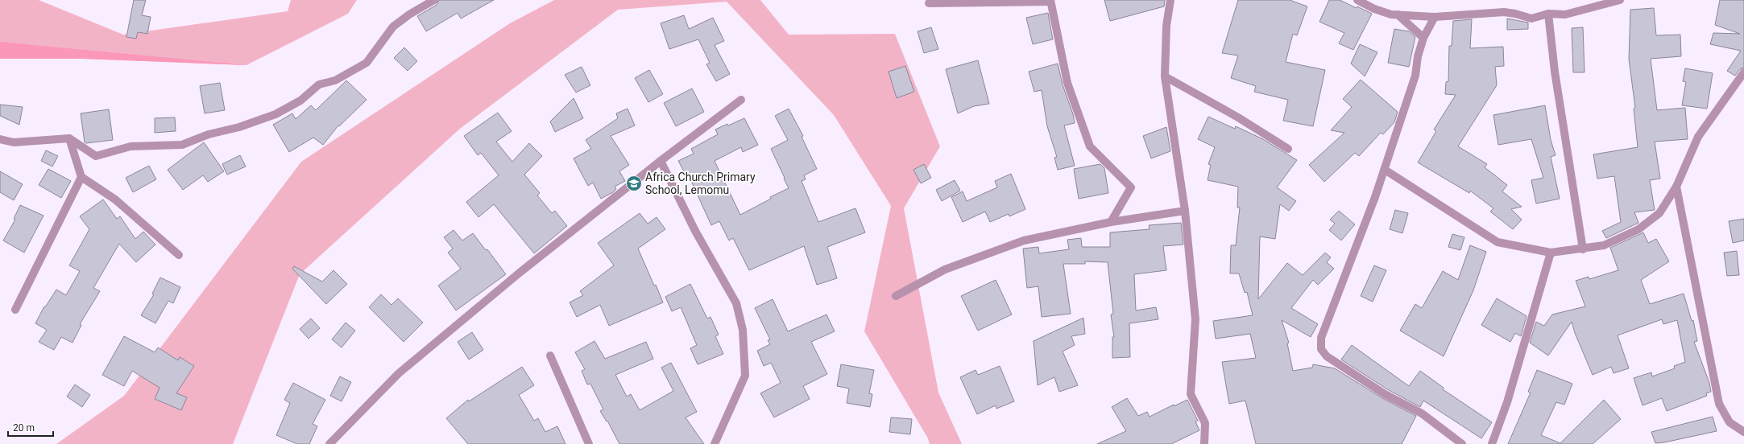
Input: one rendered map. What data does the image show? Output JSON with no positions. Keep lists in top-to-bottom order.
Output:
{
  "places": {
    "school or university": ["Africa Church Primary School, Lemomu"]
  },
  "scale_bar": "20 m"
}
